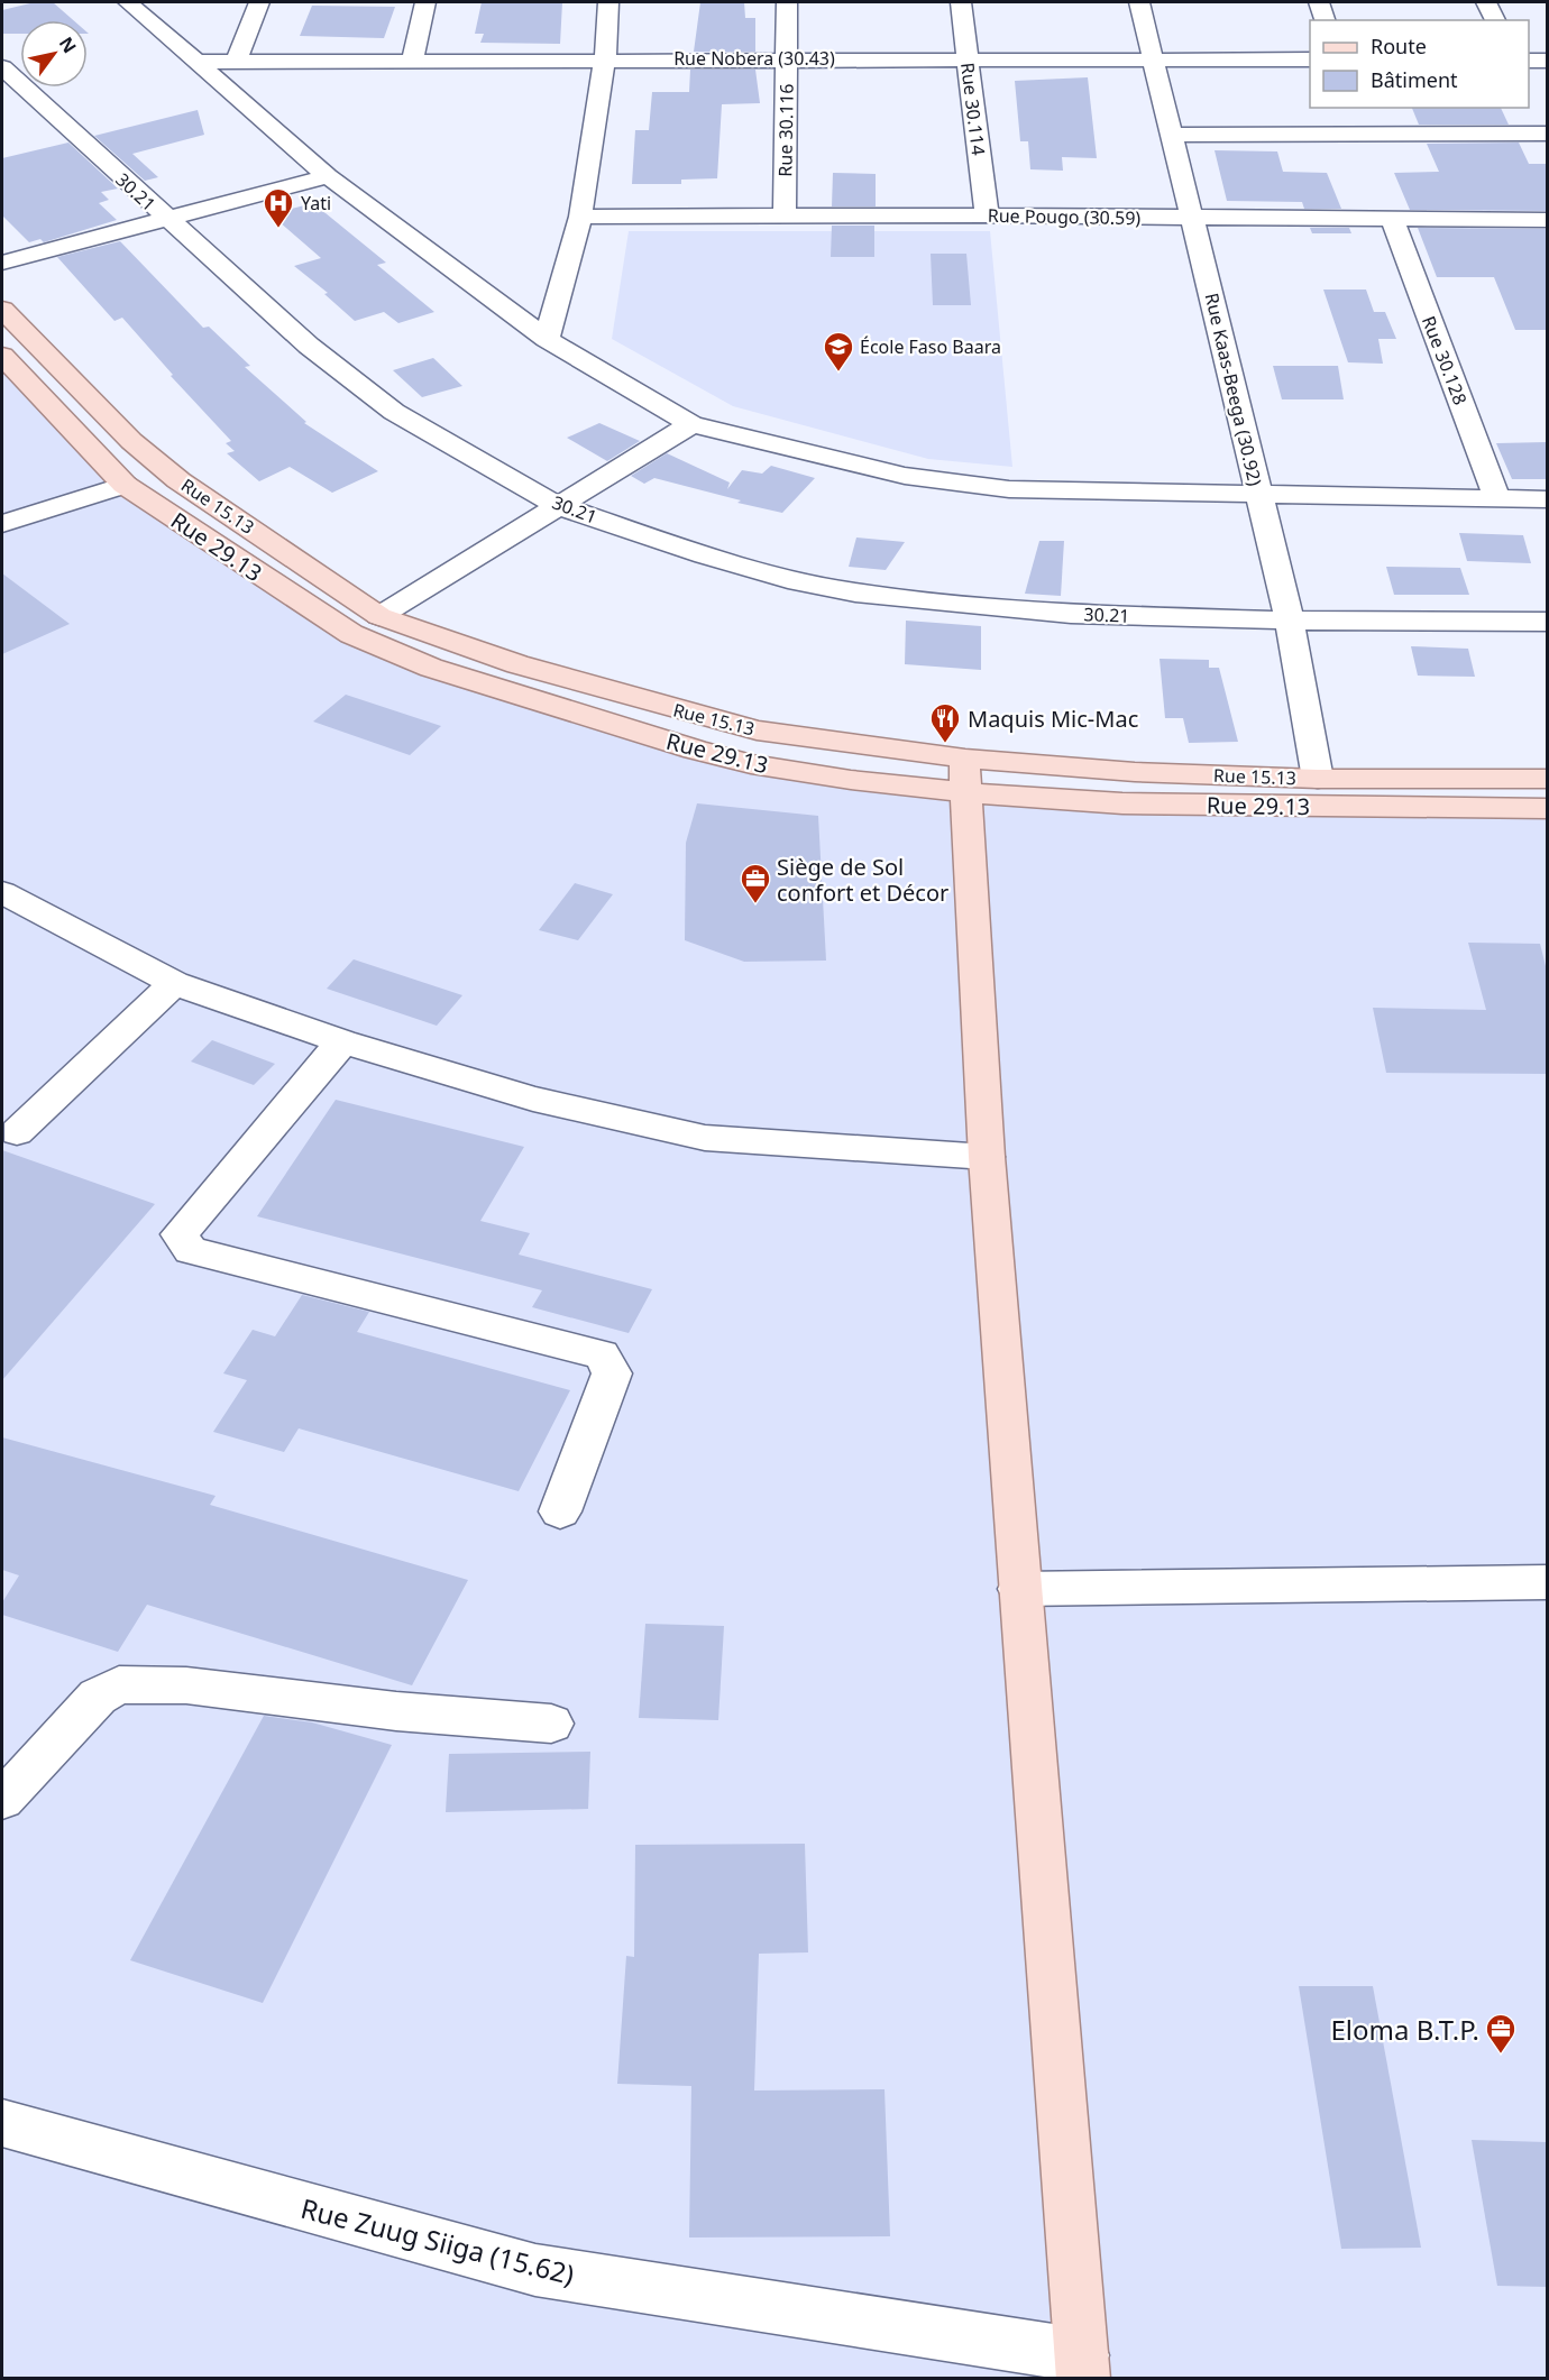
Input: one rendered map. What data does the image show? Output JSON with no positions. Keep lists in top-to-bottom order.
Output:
{
  "streets": {
    "main road": ["Rue 15.13", "Rue 29.13"],
    "street": [
      "Rue Nobera (30.43)",
      "Rue 30.114",
      "Rue 30.116",
      "30.21",
      "Rue Pougo (30.59)",
      "Rue 30.128",
      "Rue Kaas-Beega (30.92)",
      "Rue Zuug Siiga (15.62)"
    ]
  },
  "crossings": [
    ["Rue Nobera (30.43)", "Rue 30.114"],
    ["Rue Nobera (30.43)", "Rue 30.116"],
    ["Rue Nobera (30.43)", "Rue Kaas-Beega (30.92)"],
    ["Rue 30.114", "Rue Pougo (30.59)"],
    ["Rue 30.116", "Rue Pougo (30.59)"],
    ["30.21", "Rue Kaas-Beega (30.92)"],
    ["Rue Pougo (30.59)", "Rue 30.128"],
    ["Rue Pougo (30.59)", "Rue Kaas-Beega (30.92)"],
    ["Rue Kaas-Beega (30.92)", "Rue 15.13"],
    ["Rue 15.13", "Rue 29.13"]
  ],
  "places": {
    "hospital": ["Yati"],
    "school or university": ["École Faso Baara"],
    "restaurant": ["Maquis Mic-Mac"],
    "office": ["Siège de Sol confort et Décor", "Eloma B.T.P."]
  },
  "legend": ["Route", "Bâtiment"],
  "north": "top right"
}
